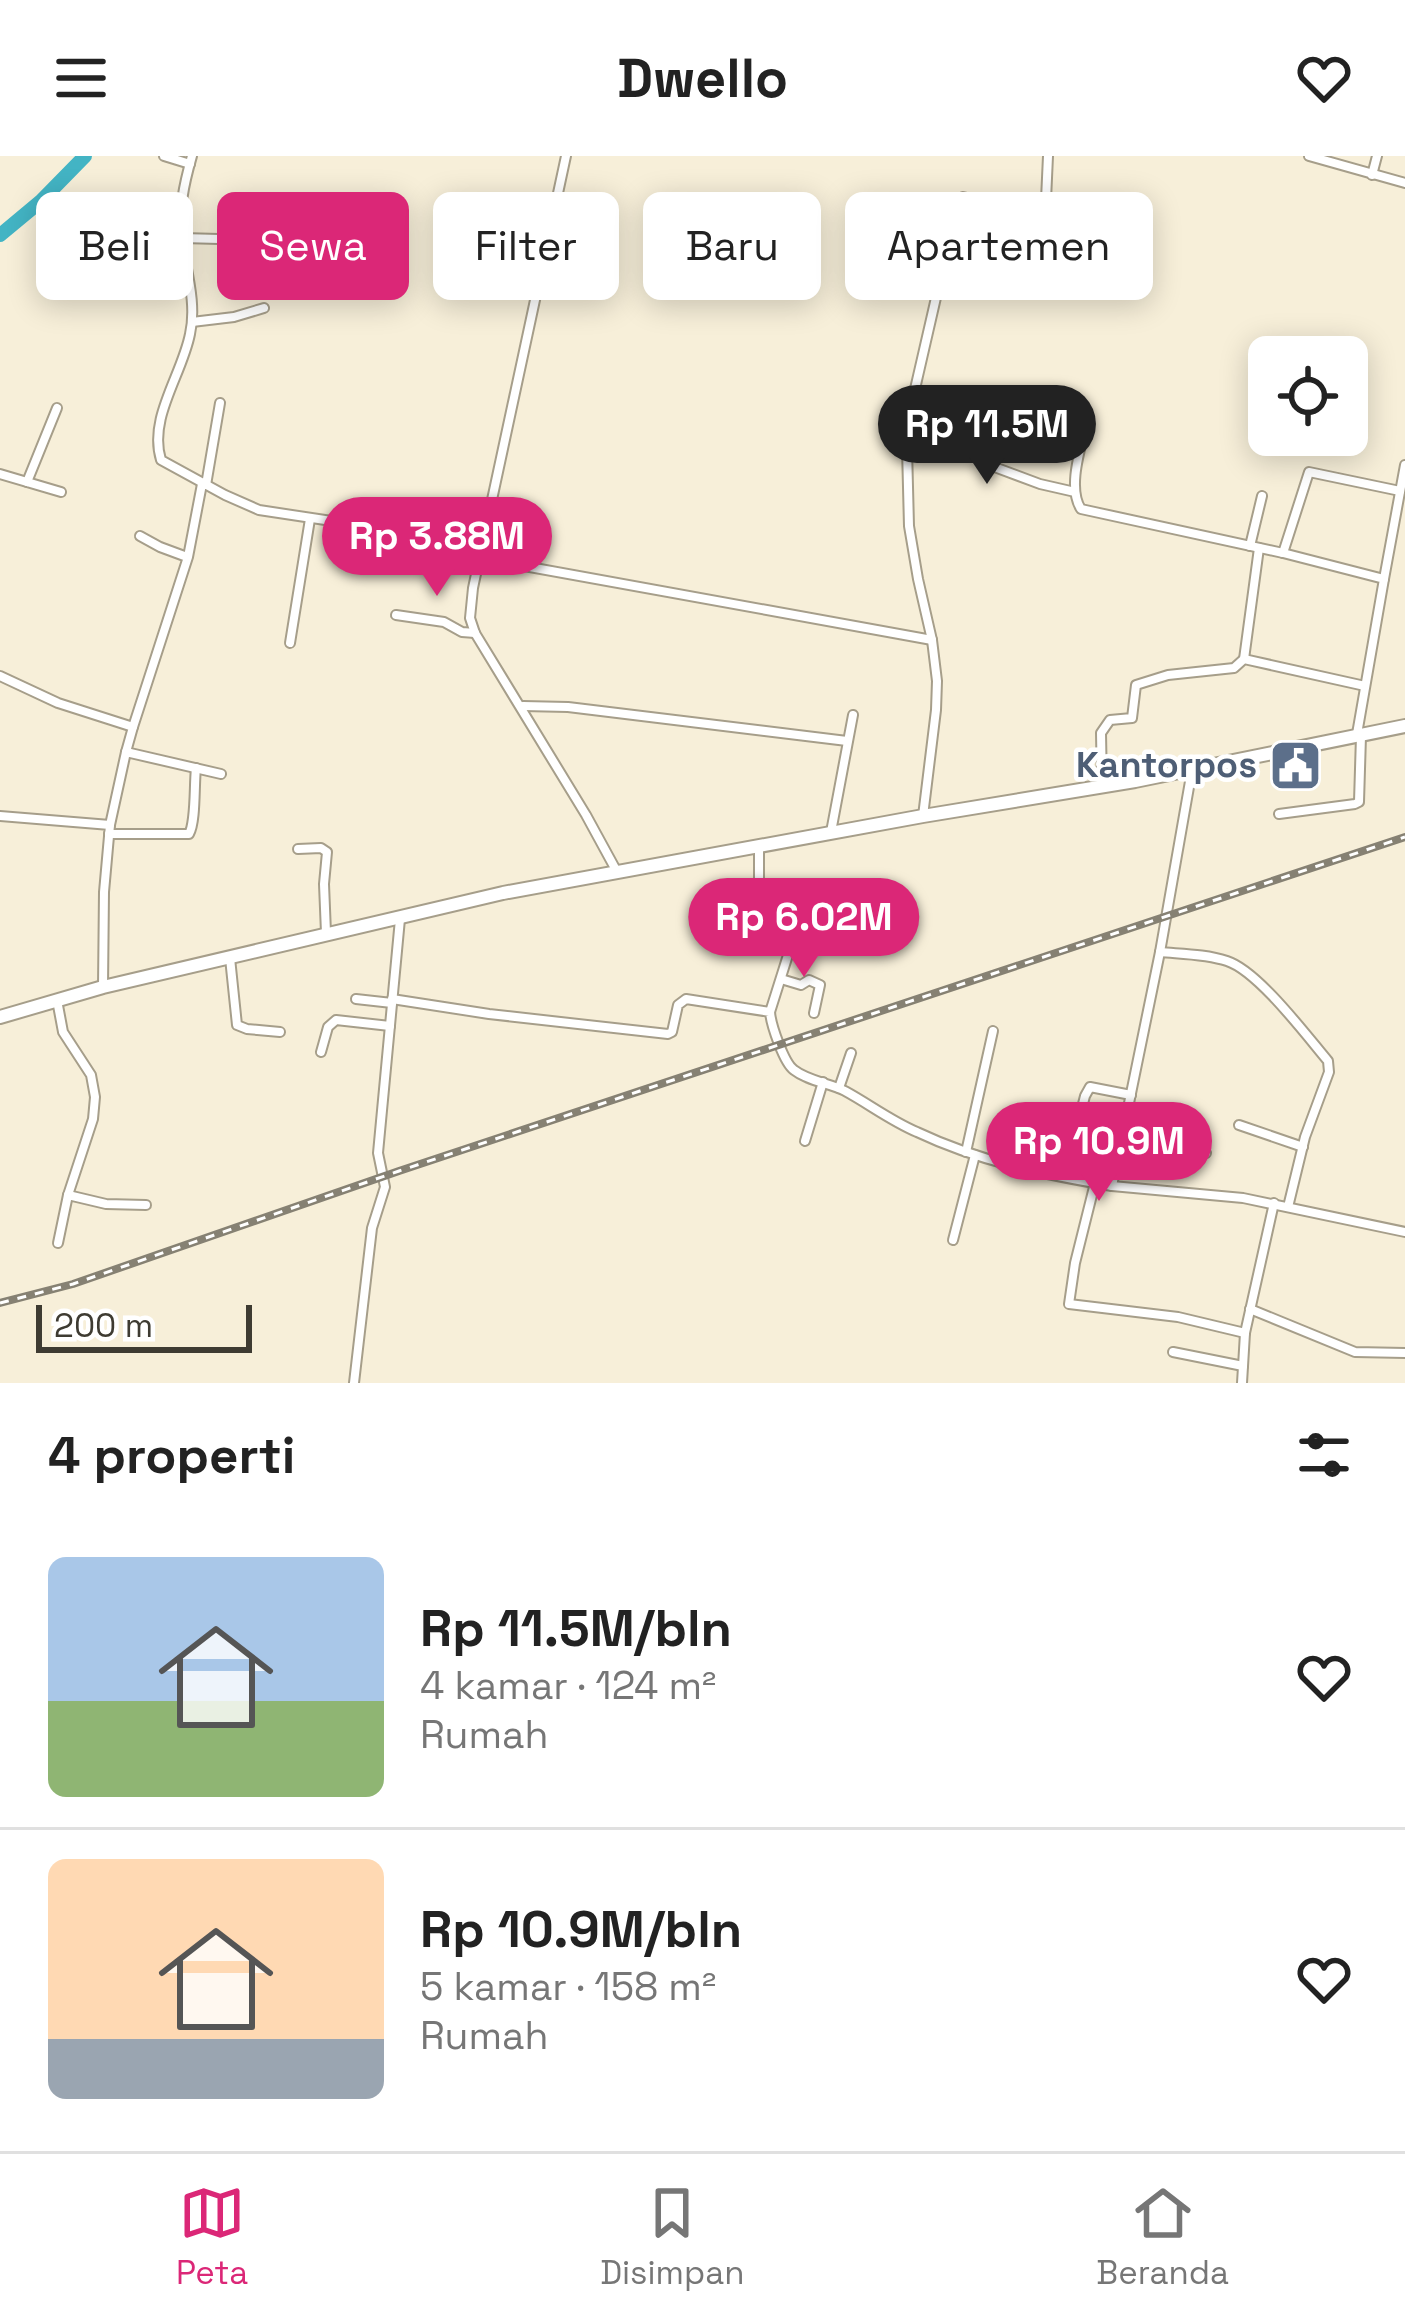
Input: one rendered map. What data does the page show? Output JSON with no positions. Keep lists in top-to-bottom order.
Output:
{
  "places": {
    "public building": ["Kantorpos"]
  },
  "scale_bar": "200 m",
  "page": {
    "header": "Dwello",
    "chip": [
      "Beli",
      "Sewa",
      "Filter",
      "Baru",
      "Apartemen"
    ],
    "price": [
      "Rp 11.5M",
      "Rp 3.88M",
      "Rp 6.02M",
      "Rp 10.9M"
    ],
    "scale": "200 m",
    "heading": "4 properti",
    "list": [
      {
        "name": "Rp 11.5M/bln",
        "note": "4 kamar · 124 m² · Rumah"
      },
      {
        "name": "Rp 10.9M/bln",
        "note": "5 kamar · 158 m² · Rumah"
      }
    ],
    "tabs": ["Peta", "Disimpan", "Beranda"]
  }
}
